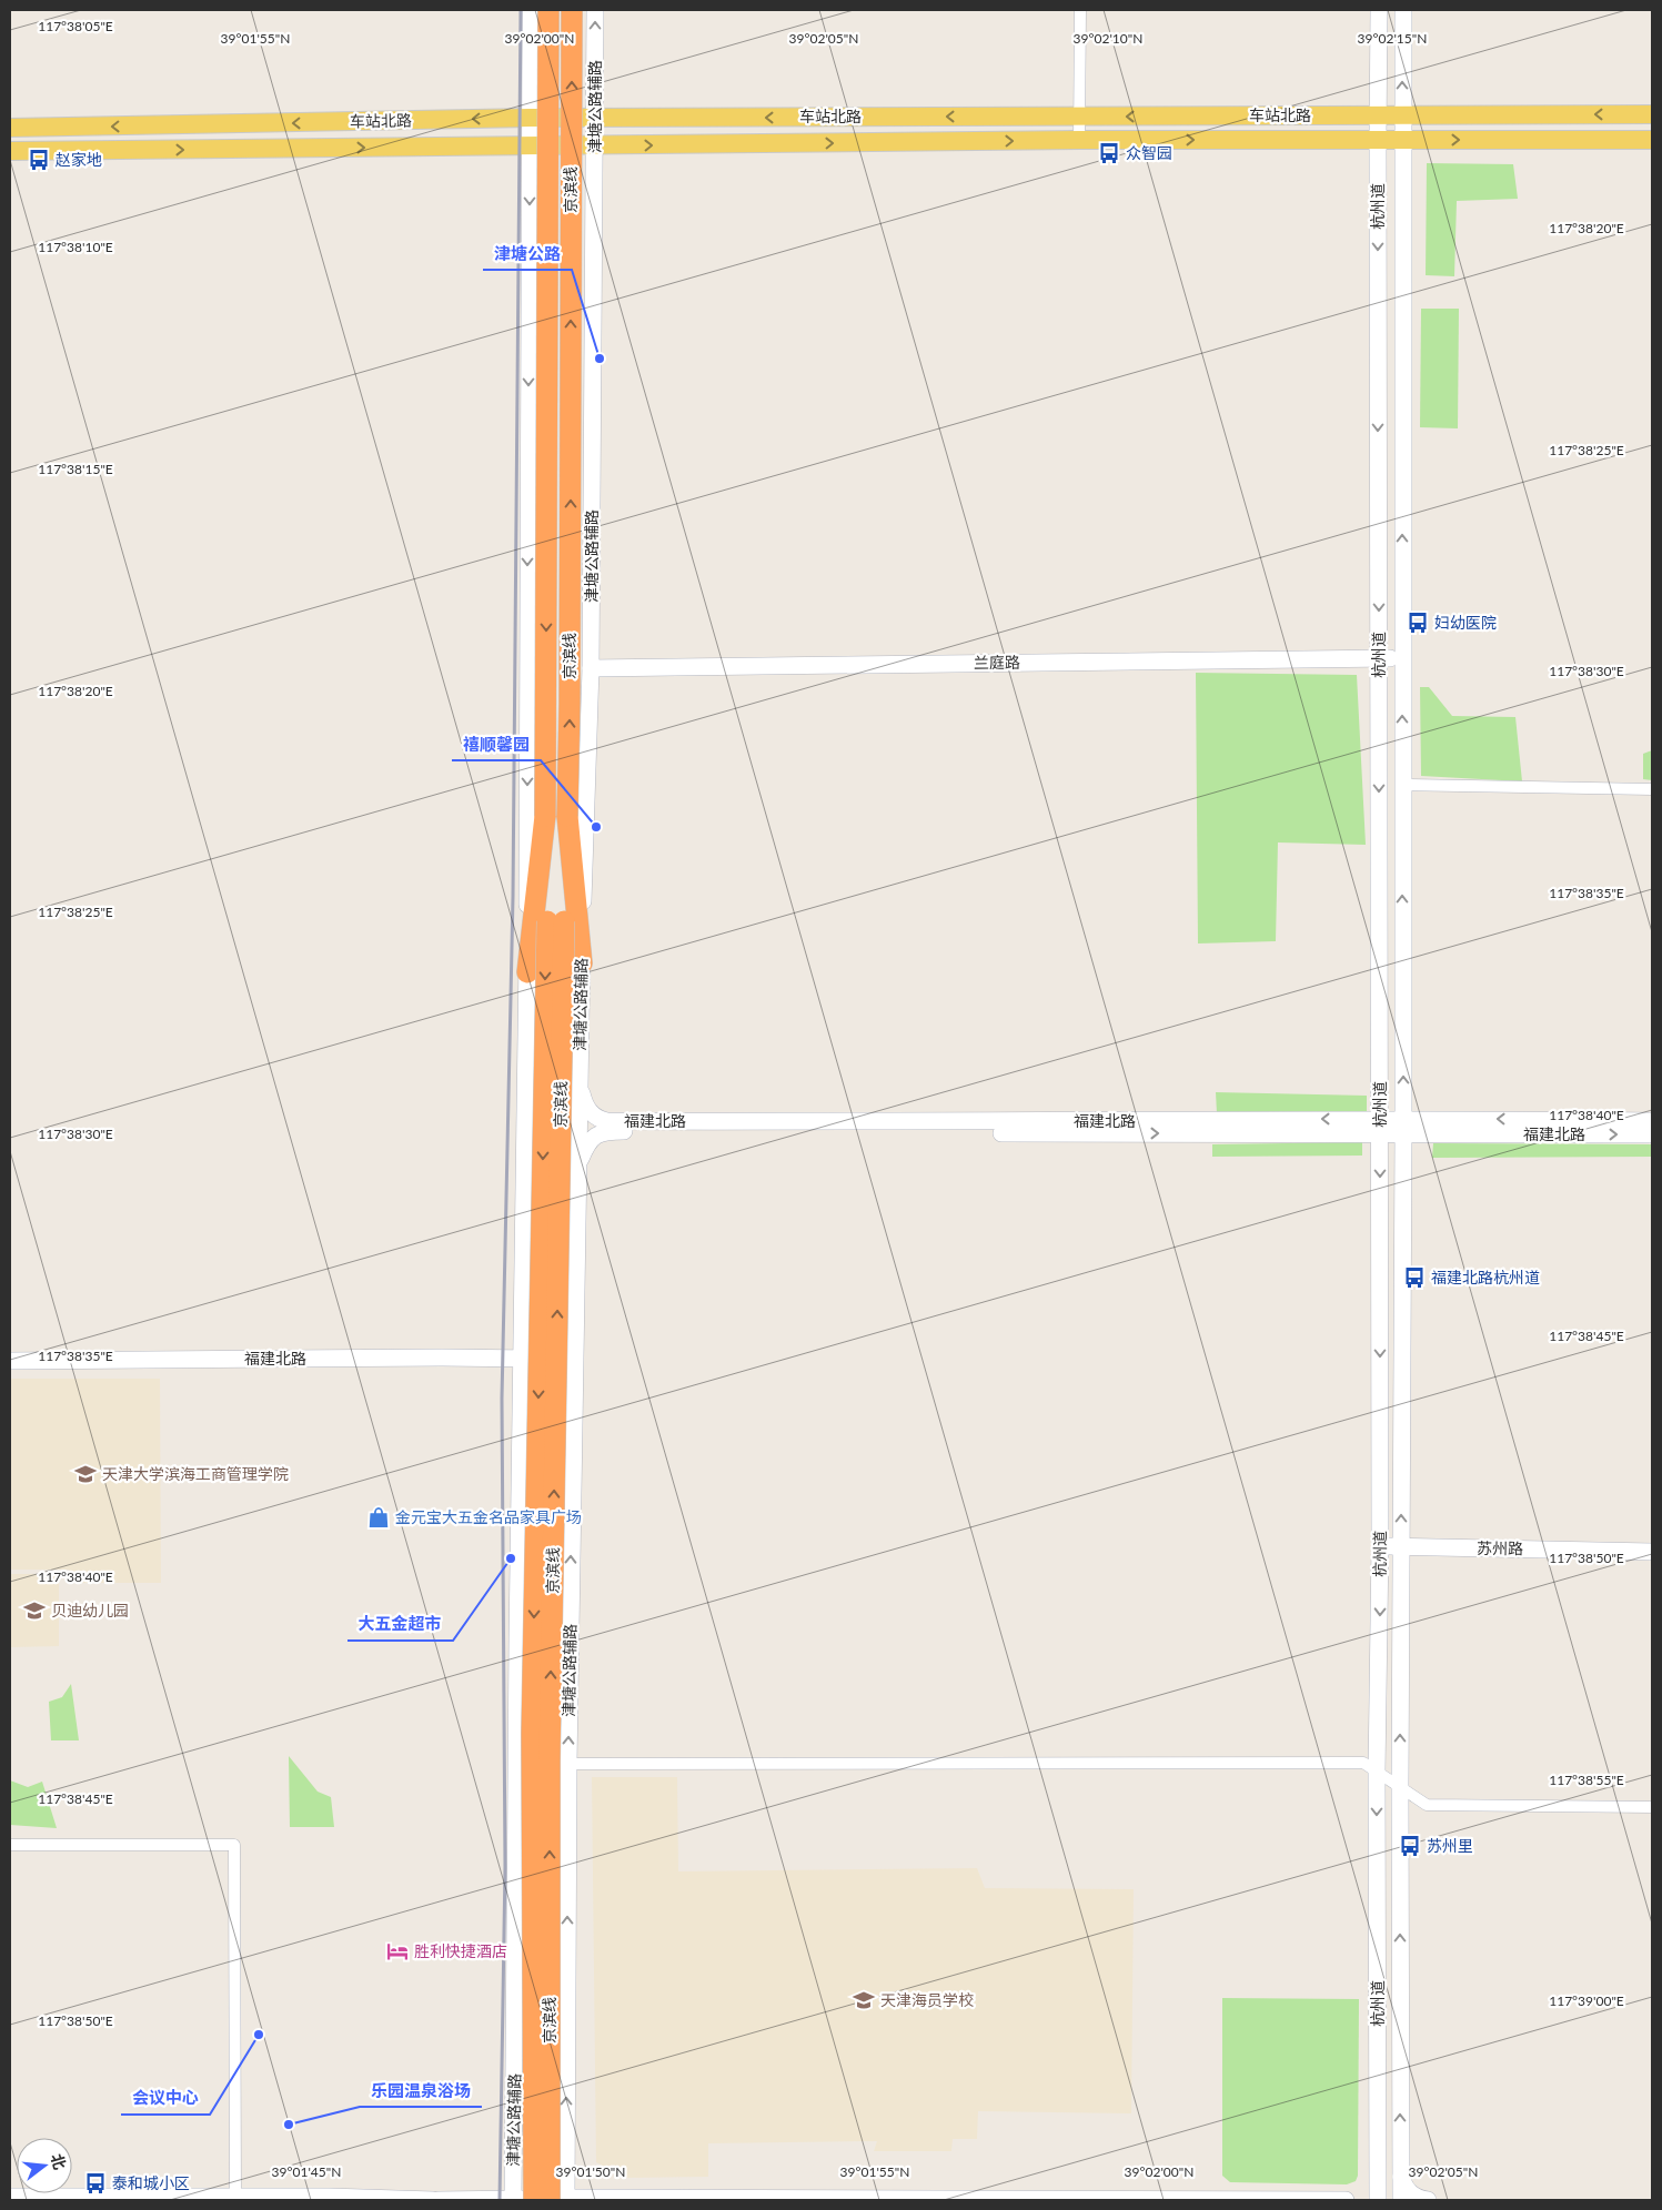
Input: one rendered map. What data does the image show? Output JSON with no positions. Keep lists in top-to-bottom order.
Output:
{
  "streets": {
    "highway": ["京滨线"],
    "main road": [
      "津塘公路辅路",
      "车站北路",
      "杭州道",
      "兰庭路",
      "福建北路",
      "苏州路"
    ]
  },
  "crossings": [
    ["津塘公路辅路", "车站北路"],
    ["津塘公路辅路", "京滨线"],
    ["津塘公路辅路", "兰庭路"],
    ["津塘公路辅路", "福建北路"],
    ["车站北路", "杭州道"],
    ["杭州道", "兰庭路"],
    ["杭州道", "福建北路"],
    ["杭州道", "苏州路"]
  ],
  "places": {
    "bus stop": [
      "众智园",
      "赵家地",
      "妇幼医院",
      "福建北路杭州道",
      "苏州里",
      "泰和城小区"
    ],
    "other": [
      "津塘公路",
      "禧顺馨园",
      "大五金超市",
      "会议中心",
      "乐园温泉浴场"
    ],
    "school or university": ["天津大学滨海工商管理学院", "贝迪幼儿园", "天津海员学校"],
    "shop": ["金元宝大五金名品家具广场"],
    "hotel": ["胜利快捷酒店"]
  },
  "north": "right",
  "coordinates": [
    "117°38'05\"E",
    "39°01'55\"N",
    "39°02'00\"N",
    "39°02'05\"N",
    "39°02'10\"N",
    "39°02'15\"N",
    "117°38'20\"E",
    "117°38'10\"E",
    "117°38'25\"E",
    "117°38'15\"E",
    "117°38'30\"E",
    "117°38'35\"E",
    "117°38'40\"E",
    "117°38'45\"E",
    "117°38'50\"E",
    "117°38'55\"E",
    "117°39'00\"E",
    "39°01'45\"N",
    "39°01'50\"N"
  ]
}
